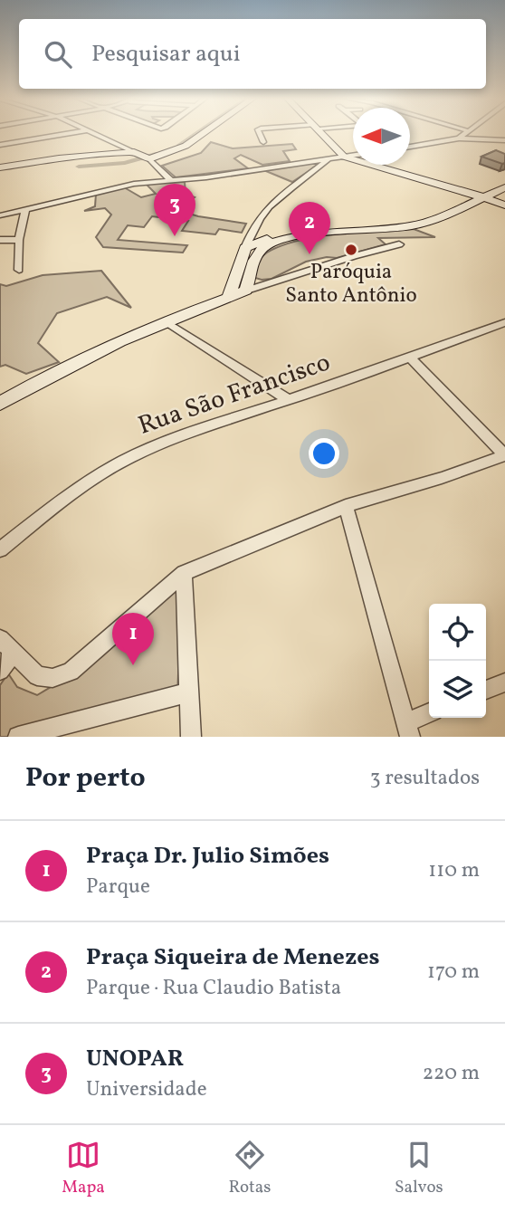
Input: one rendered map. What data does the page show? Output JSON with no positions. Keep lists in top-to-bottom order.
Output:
{
  "streets": {
    "street": ["Rua São Francisco"]
  },
  "places": ["Paróquia Santo Antônio"],
  "north": "left",
  "page": {
    "search": "Pesquisar aqui",
    "pins": ["3", "2", "1"],
    "heading": ["Por perto", "3 resultados"],
    "list": [
      {
        "mark": "1",
        "name": "Praça Dr. Julio Simões",
        "note": "Parque",
        "value": "110 m"
      },
      {
        "mark": "2",
        "name": "Praça Siqueira de Menezes",
        "note": "Parque · Rua Claudio Batista",
        "value": "170 m"
      },
      {
        "mark": "3",
        "name": "UNOPAR",
        "note": "Universidade",
        "value": "220 m"
      }
    ],
    "nav": ["Mapa", "Rotas", "Salvos"]
  }
}
